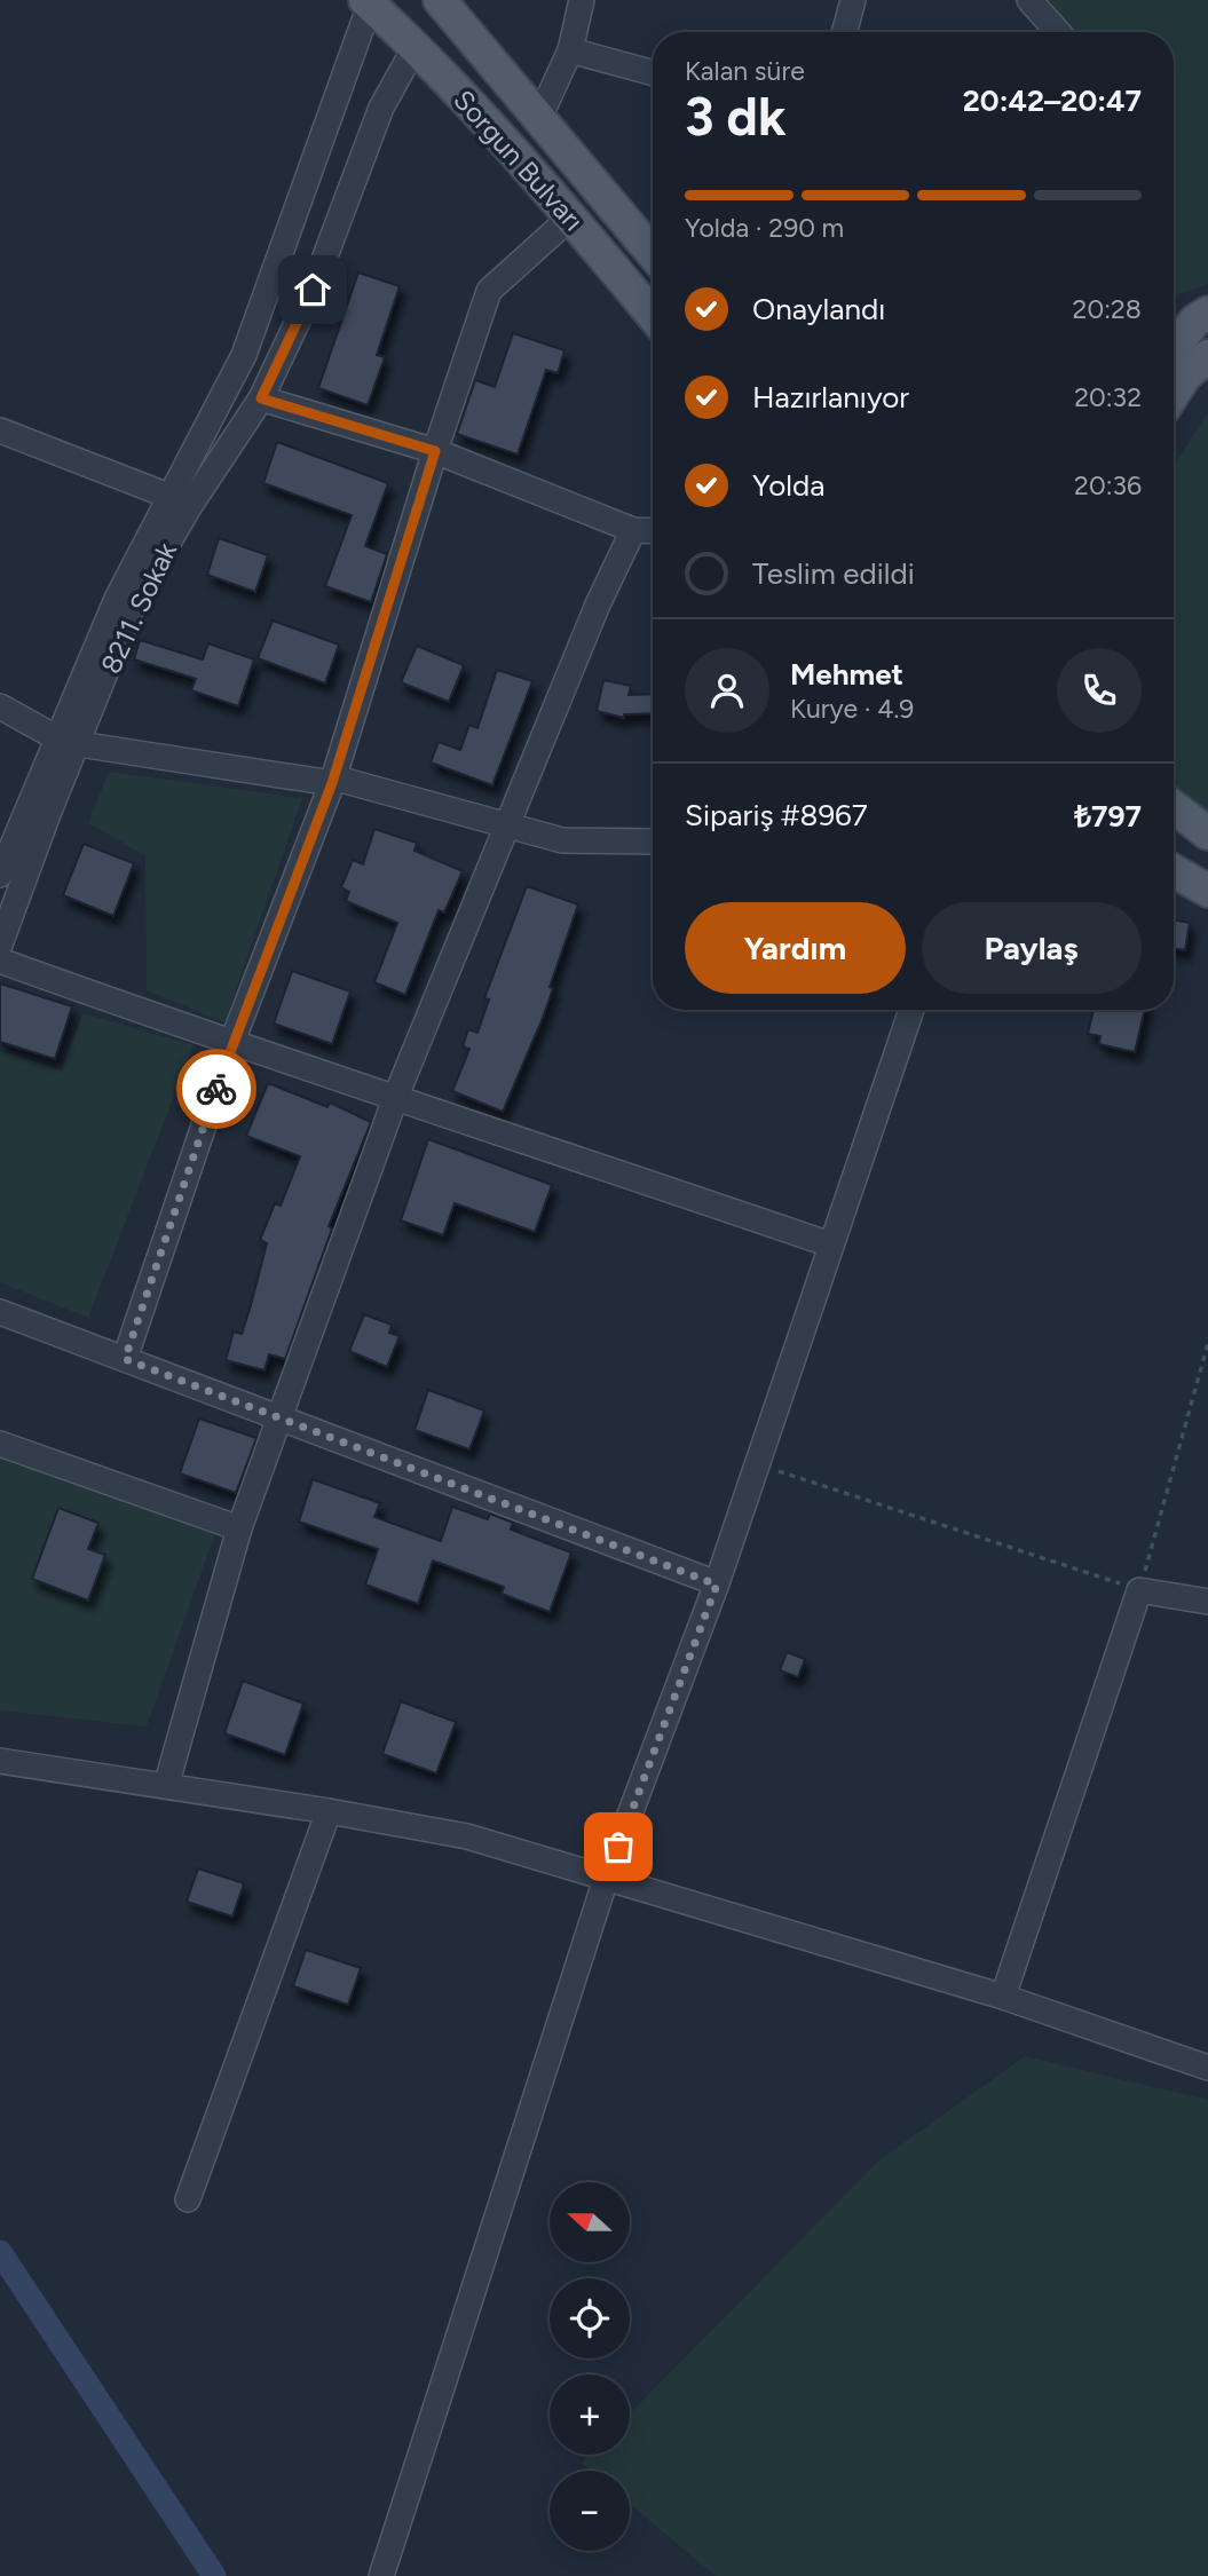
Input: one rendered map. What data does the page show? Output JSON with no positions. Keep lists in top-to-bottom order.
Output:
{
  "streets": {
    "main road": ["Sorgun Bulvarı"],
    "street": ["8211. Sokak"]
  },
  "crossings": [
    ["Sorgun Bulvarı", "8211. Sokak"]
  ],
  "north": "left",
  "page": {
    "heading": ["3 dk", "Kalan süre", "20:42–20:47"],
    "panel": [
      "Mehmet",
      "Kurye · 4.9",
      "Sipariş #8967",
      "₺797"
    ],
    "bar": "Yolda · 290 m",
    "list": [
      ["Onaylandı", "20:28"],
      ["Hazırlanıyor", "20:32"],
      ["Yolda", "20:36"],
      "Teslim edildi"
    ],
    "buttons": ["Yardım", "Paylaş"],
    "map_buttons": ["+", "−"]
  }
}
